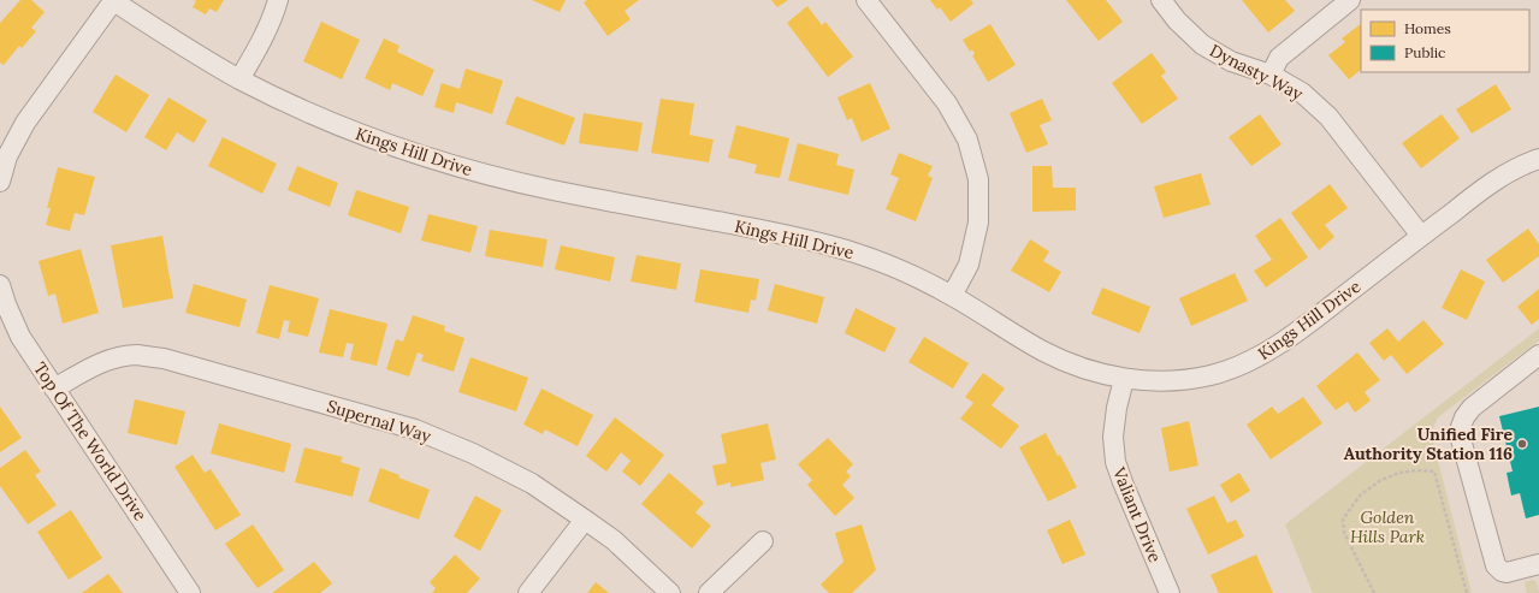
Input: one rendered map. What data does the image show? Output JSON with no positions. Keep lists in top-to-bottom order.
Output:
{
  "streets": {
    "street": [
      "Dynasty Way",
      "Kings Hill Drive",
      "Supernal Way",
      "Top Of The World Drive",
      "Valiant Drive"
    ]
  },
  "crossings": [
    ["Dynasty Way", "Kings Hill Drive"],
    ["Kings Hill Drive", "Valiant Drive"],
    ["Supernal Way", "Top Of The World Drive"]
  ],
  "parks": ["Golden Hills Park"],
  "places": ["Unified Fire Authority Station 116"],
  "legend": ["Homes", "Public"]
}
